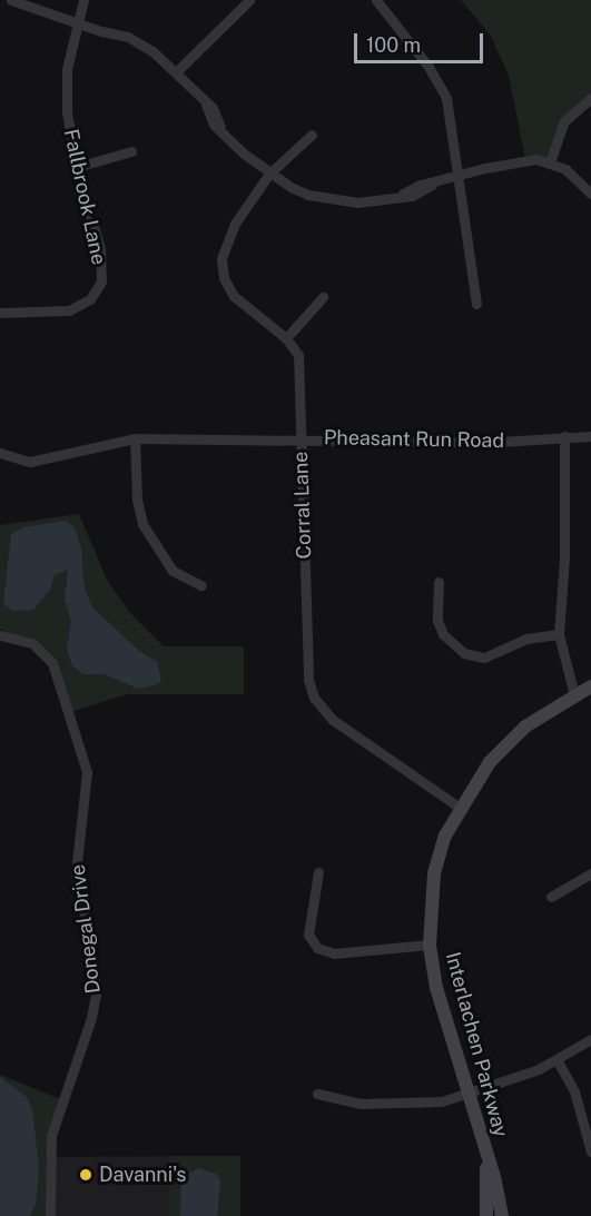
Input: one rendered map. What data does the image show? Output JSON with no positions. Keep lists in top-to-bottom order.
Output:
{
  "streets": {
    "street": [
      "Fallbrook Lane",
      "Pheasant Run Road",
      "Corral Lane",
      "Donegal Drive",
      "Interlachen Parkway"
    ]
  },
  "crossings": [
    ["Pheasant Run Road", "Corral Lane"],
    ["Corral Lane", "Interlachen Parkway"]
  ],
  "places": ["Davanni's"],
  "scale_bar": "100 m"
}
